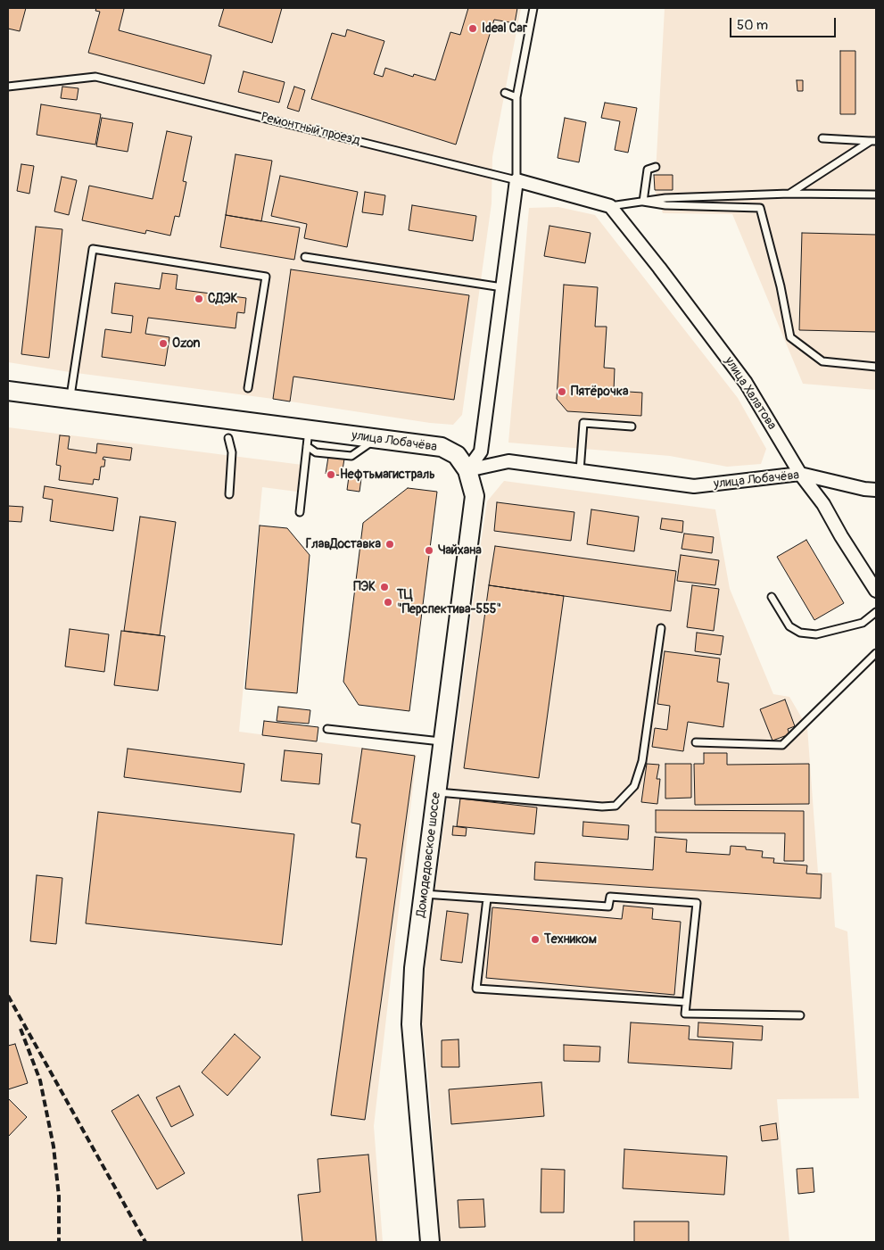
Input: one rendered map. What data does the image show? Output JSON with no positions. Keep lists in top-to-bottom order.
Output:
{
  "streets": {
    "main road": ["улица Лобачёва", "Домодедовское шоссе"],
    "street": ["Ремонтный проезд", "улица Халатова"]
  },
  "crossings": [
    ["Ремонтный проезд", "улица Халатова"],
    ["улица Халатова", "улица Лобачёва"],
    ["улица Лобачёва", "Домодедовское шоссе"]
  ],
  "places": [
    "Ideal Car",
    "СДЭК",
    "Ozon",
    "Пятёрочка",
    "Нефтьмагистраль",
    "ГлавДоставка",
    "Чайхана",
    "ПЭК",
    "ТЦ \"Перспектива-555\"",
    "Техником"
  ],
  "scale_bar": "50 m"
}
